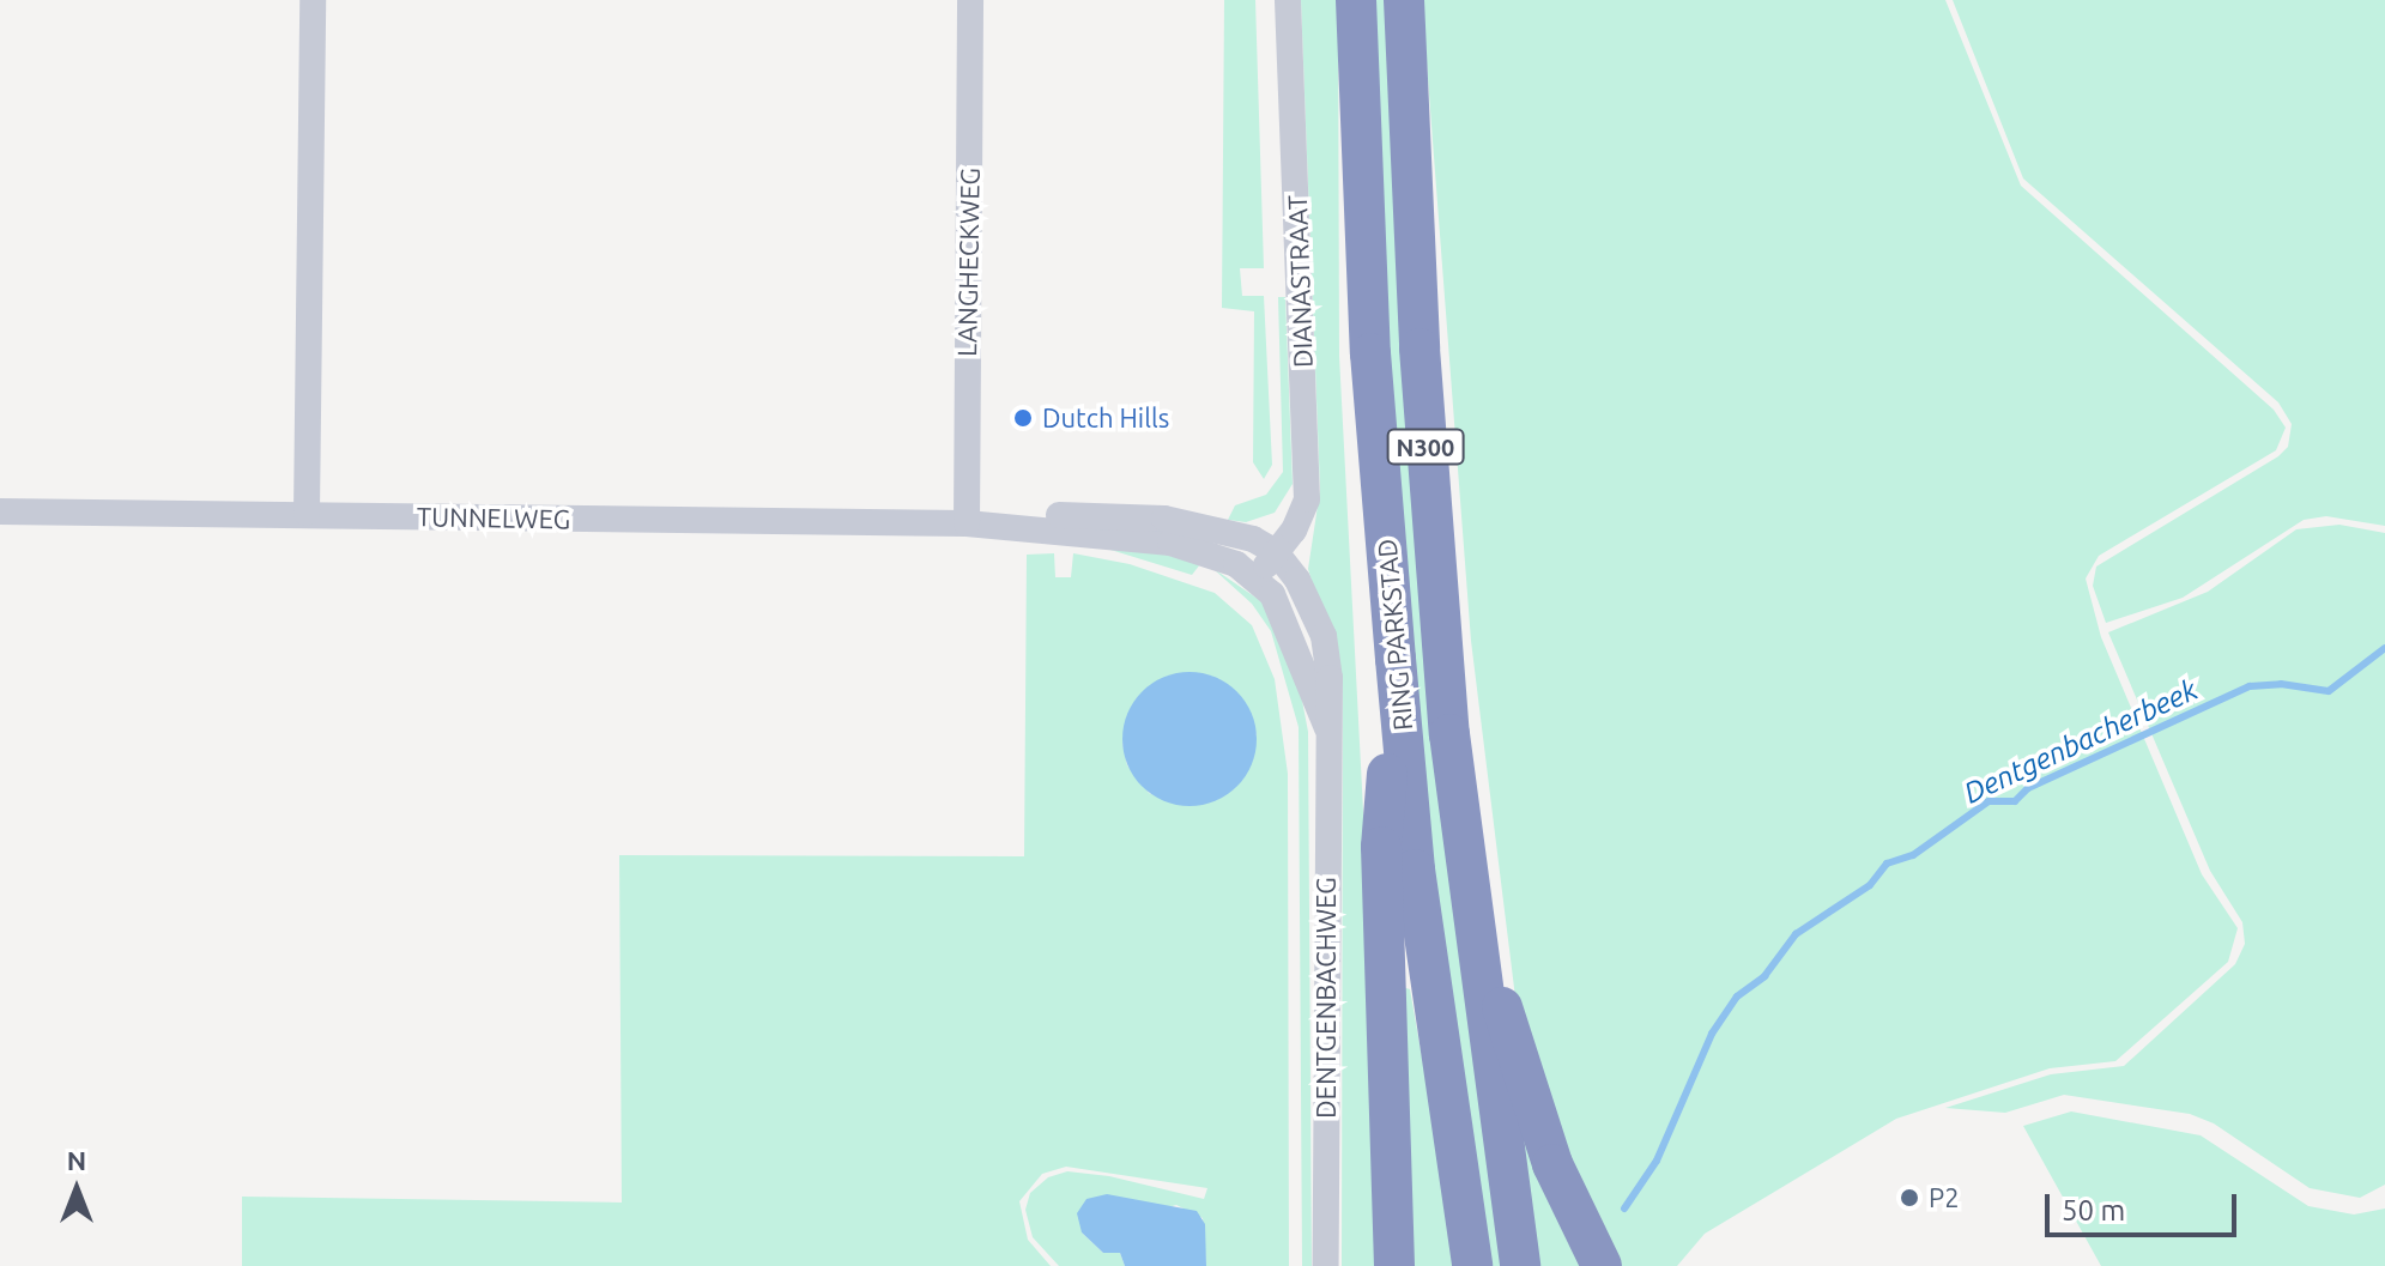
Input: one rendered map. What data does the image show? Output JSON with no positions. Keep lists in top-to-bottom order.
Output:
{
  "streets": {
    "highway": ["N300", "RING PARKSTAD"],
    "street": [
      "LANGHECKWEG",
      "DIANASTRAAT",
      "TUNNELWEG",
      "DENTGENBACHWEG"
    ]
  },
  "crossings": [
    ["LANGHECKWEG", "TUNNELWEG"],
    ["DIANASTRAAT", "TUNNELWEG"],
    ["DIANASTRAAT", "DENTGENBACHWEG"],
    ["N300", "RING PARKSTAD"],
    ["TUNNELWEG", "DENTGENBACHWEG"]
  ],
  "water": ["Dentgenbacherbeek"],
  "places": ["Dutch Hills", "P2"],
  "scale_bar": "50 m",
  "north": "top"
}
